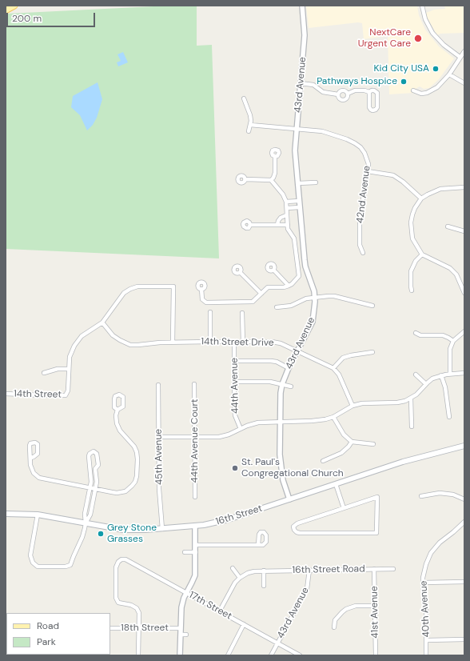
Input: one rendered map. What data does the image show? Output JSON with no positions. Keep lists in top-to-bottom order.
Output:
{
  "streets": {
    "main road": ["16th Street"],
    "street": [
      "43rd Avenue",
      "42nd Avenue",
      "14th Street Drive",
      "44th Avenue",
      "14th Street",
      "44th Avenue Court",
      "45th Avenue",
      "16th Street Road",
      "17th Street",
      "40th Avenue",
      "41st Avenue",
      "18th Street"
    ]
  },
  "crossings": [
    ["43rd Avenue", "42nd Avenue"],
    ["43rd Avenue", "14th Street Drive"],
    ["43rd Avenue", "16th Street"],
    ["43rd Avenue", "16th Street Road"],
    ["43rd Avenue", "17th Street"],
    ["14th Street Drive", "44th Avenue"],
    ["14th Street Drive", "14th Street"],
    ["45th Avenue", "16th Street"],
    ["16th Street Road", "41st Avenue"],
    ["17th Street", "18th Street"]
  ],
  "places": [
    "NextCare Urgent Care",
    "Kid City USA",
    "Pathways Hospice",
    "St. Paul's Congregational Church",
    "Grey Stone Grasses"
  ],
  "legend": ["Road", "Park"],
  "scale_bar": "200 m"
}
